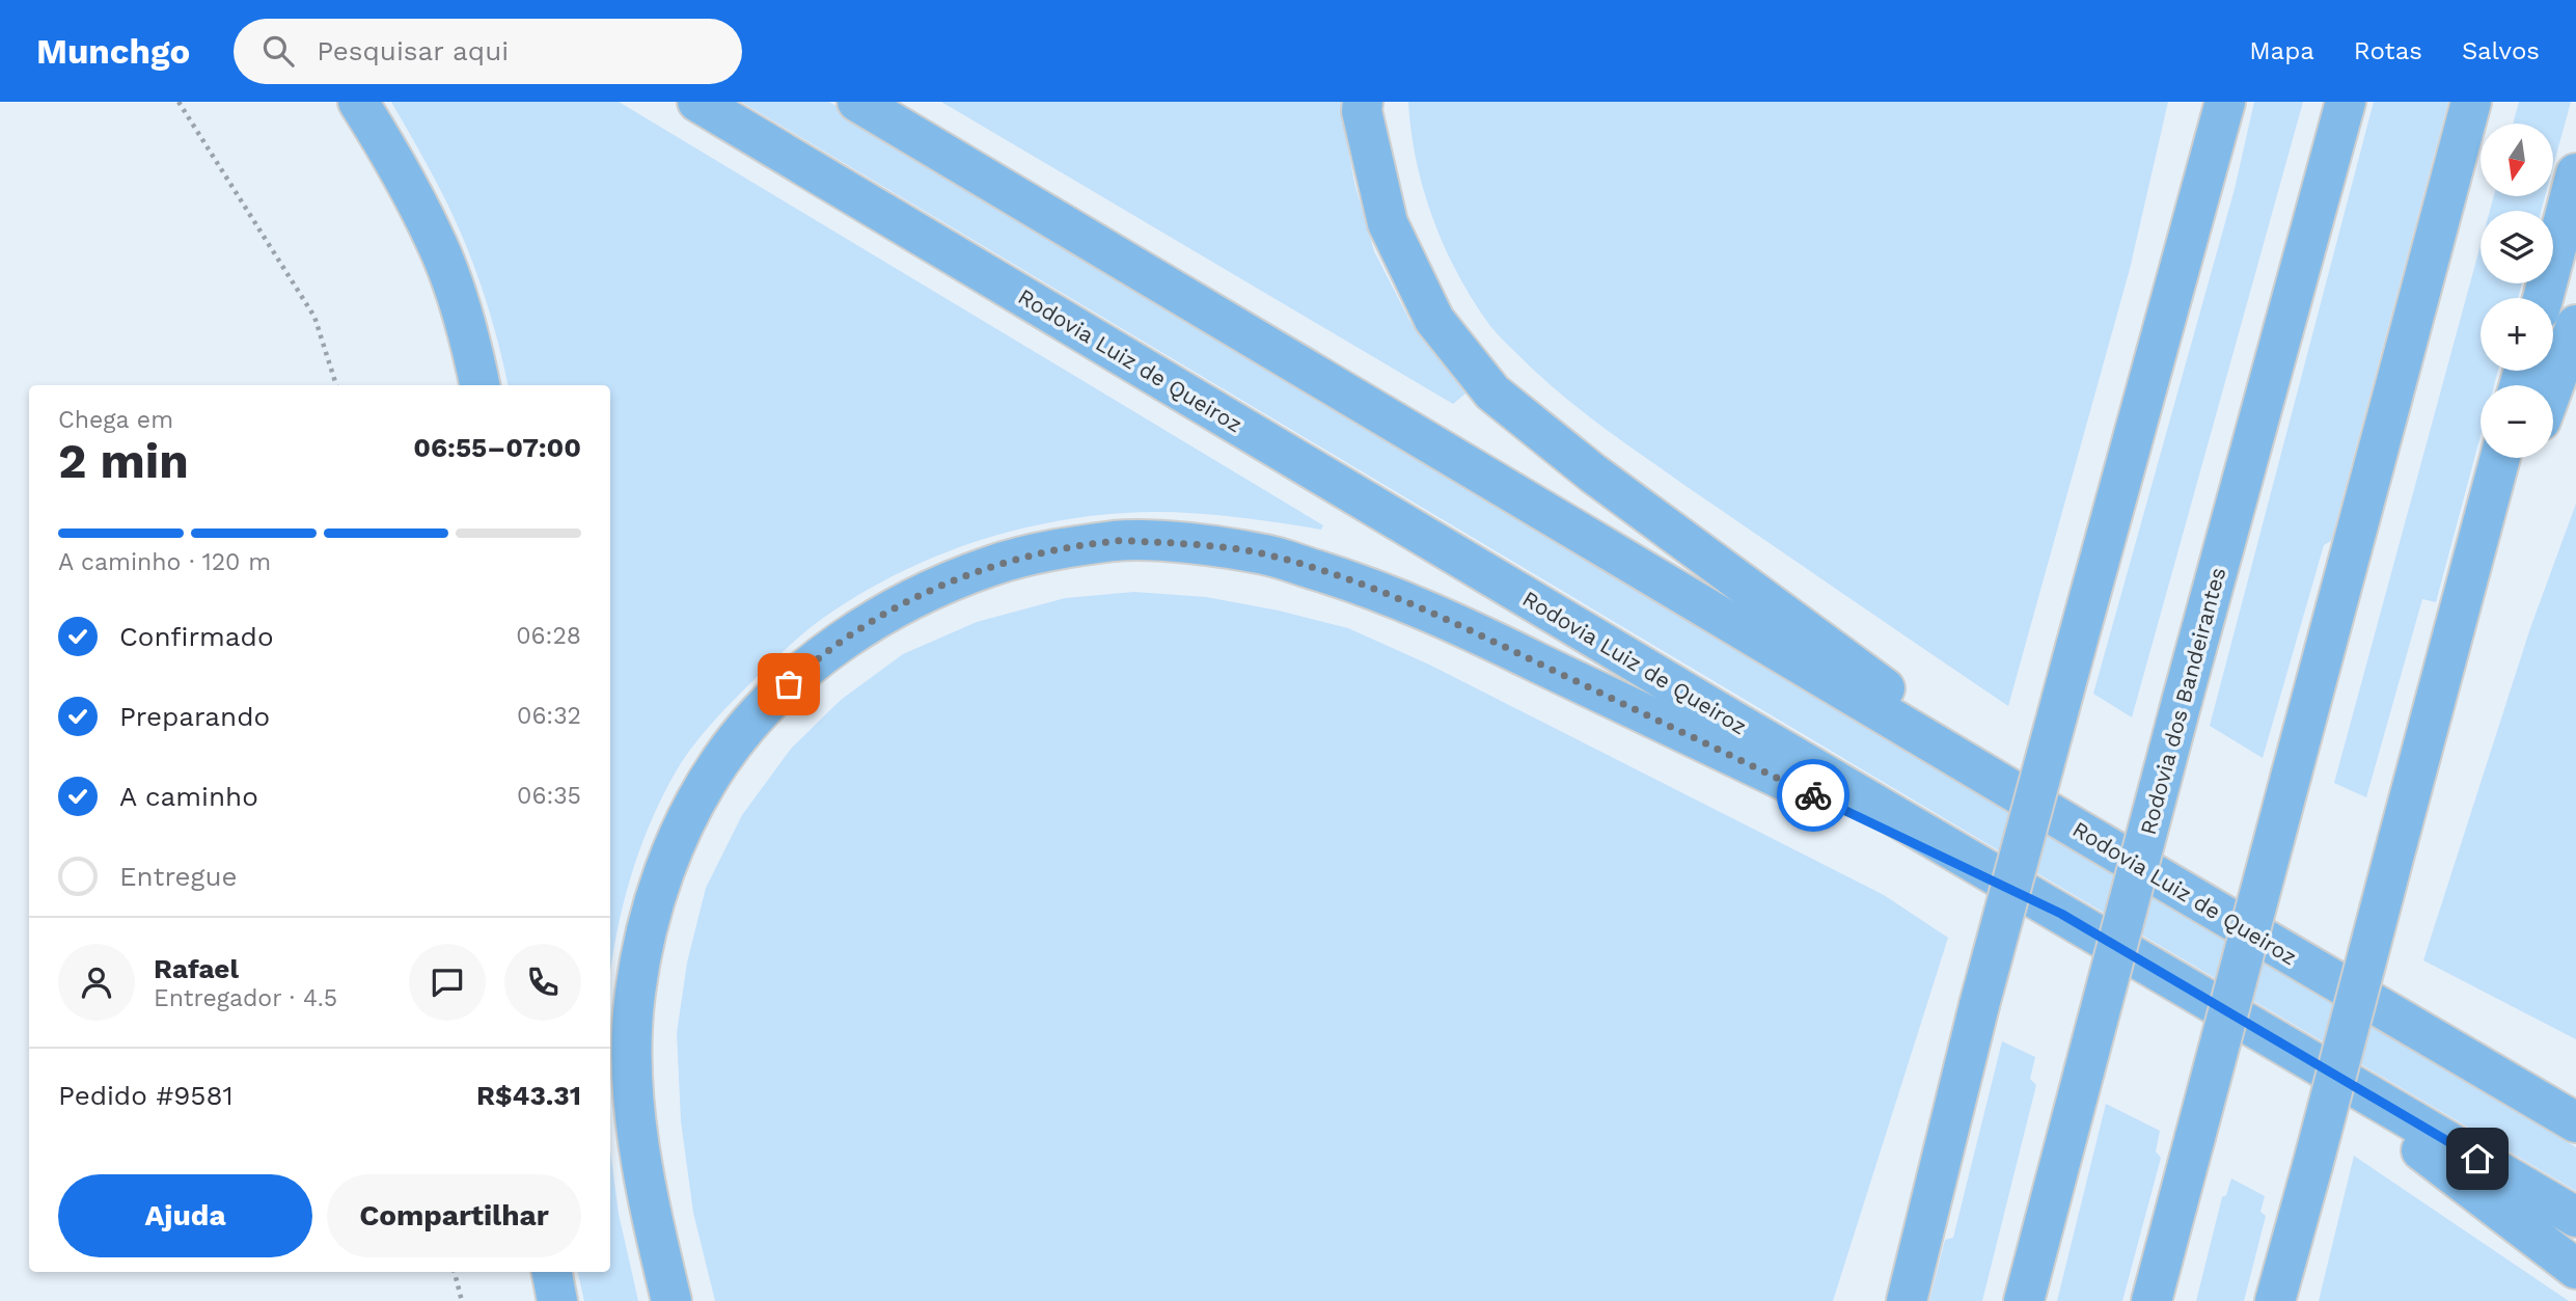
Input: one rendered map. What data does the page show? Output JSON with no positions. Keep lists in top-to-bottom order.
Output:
{
  "streets": {
    "highway": ["Rodovia Luiz de Queiroz", "Rodovia dos Bandeirantes"]
  },
  "north": "bottom",
  "page": {
    "header": "Munchgo",
    "search": "Pesquisar aqui",
    "nav": ["Mapa", "Rotas", "Salvos"],
    "map_buttons": ["+", "−"],
    "heading": ["2 min", "Chega em", "06:55–07:00"],
    "panel": [
      "Rafael",
      "Entregador · 4.5",
      "Pedido #9581",
      "R$43.31"
    ],
    "bar": "A caminho · 120 m",
    "list": [
      ["Confirmado", "06:28"],
      ["Preparando", "06:32"],
      ["A caminho", "06:35"],
      "Entregue"
    ],
    "buttons": ["Ajuda", "Compartilhar"]
  }
}
